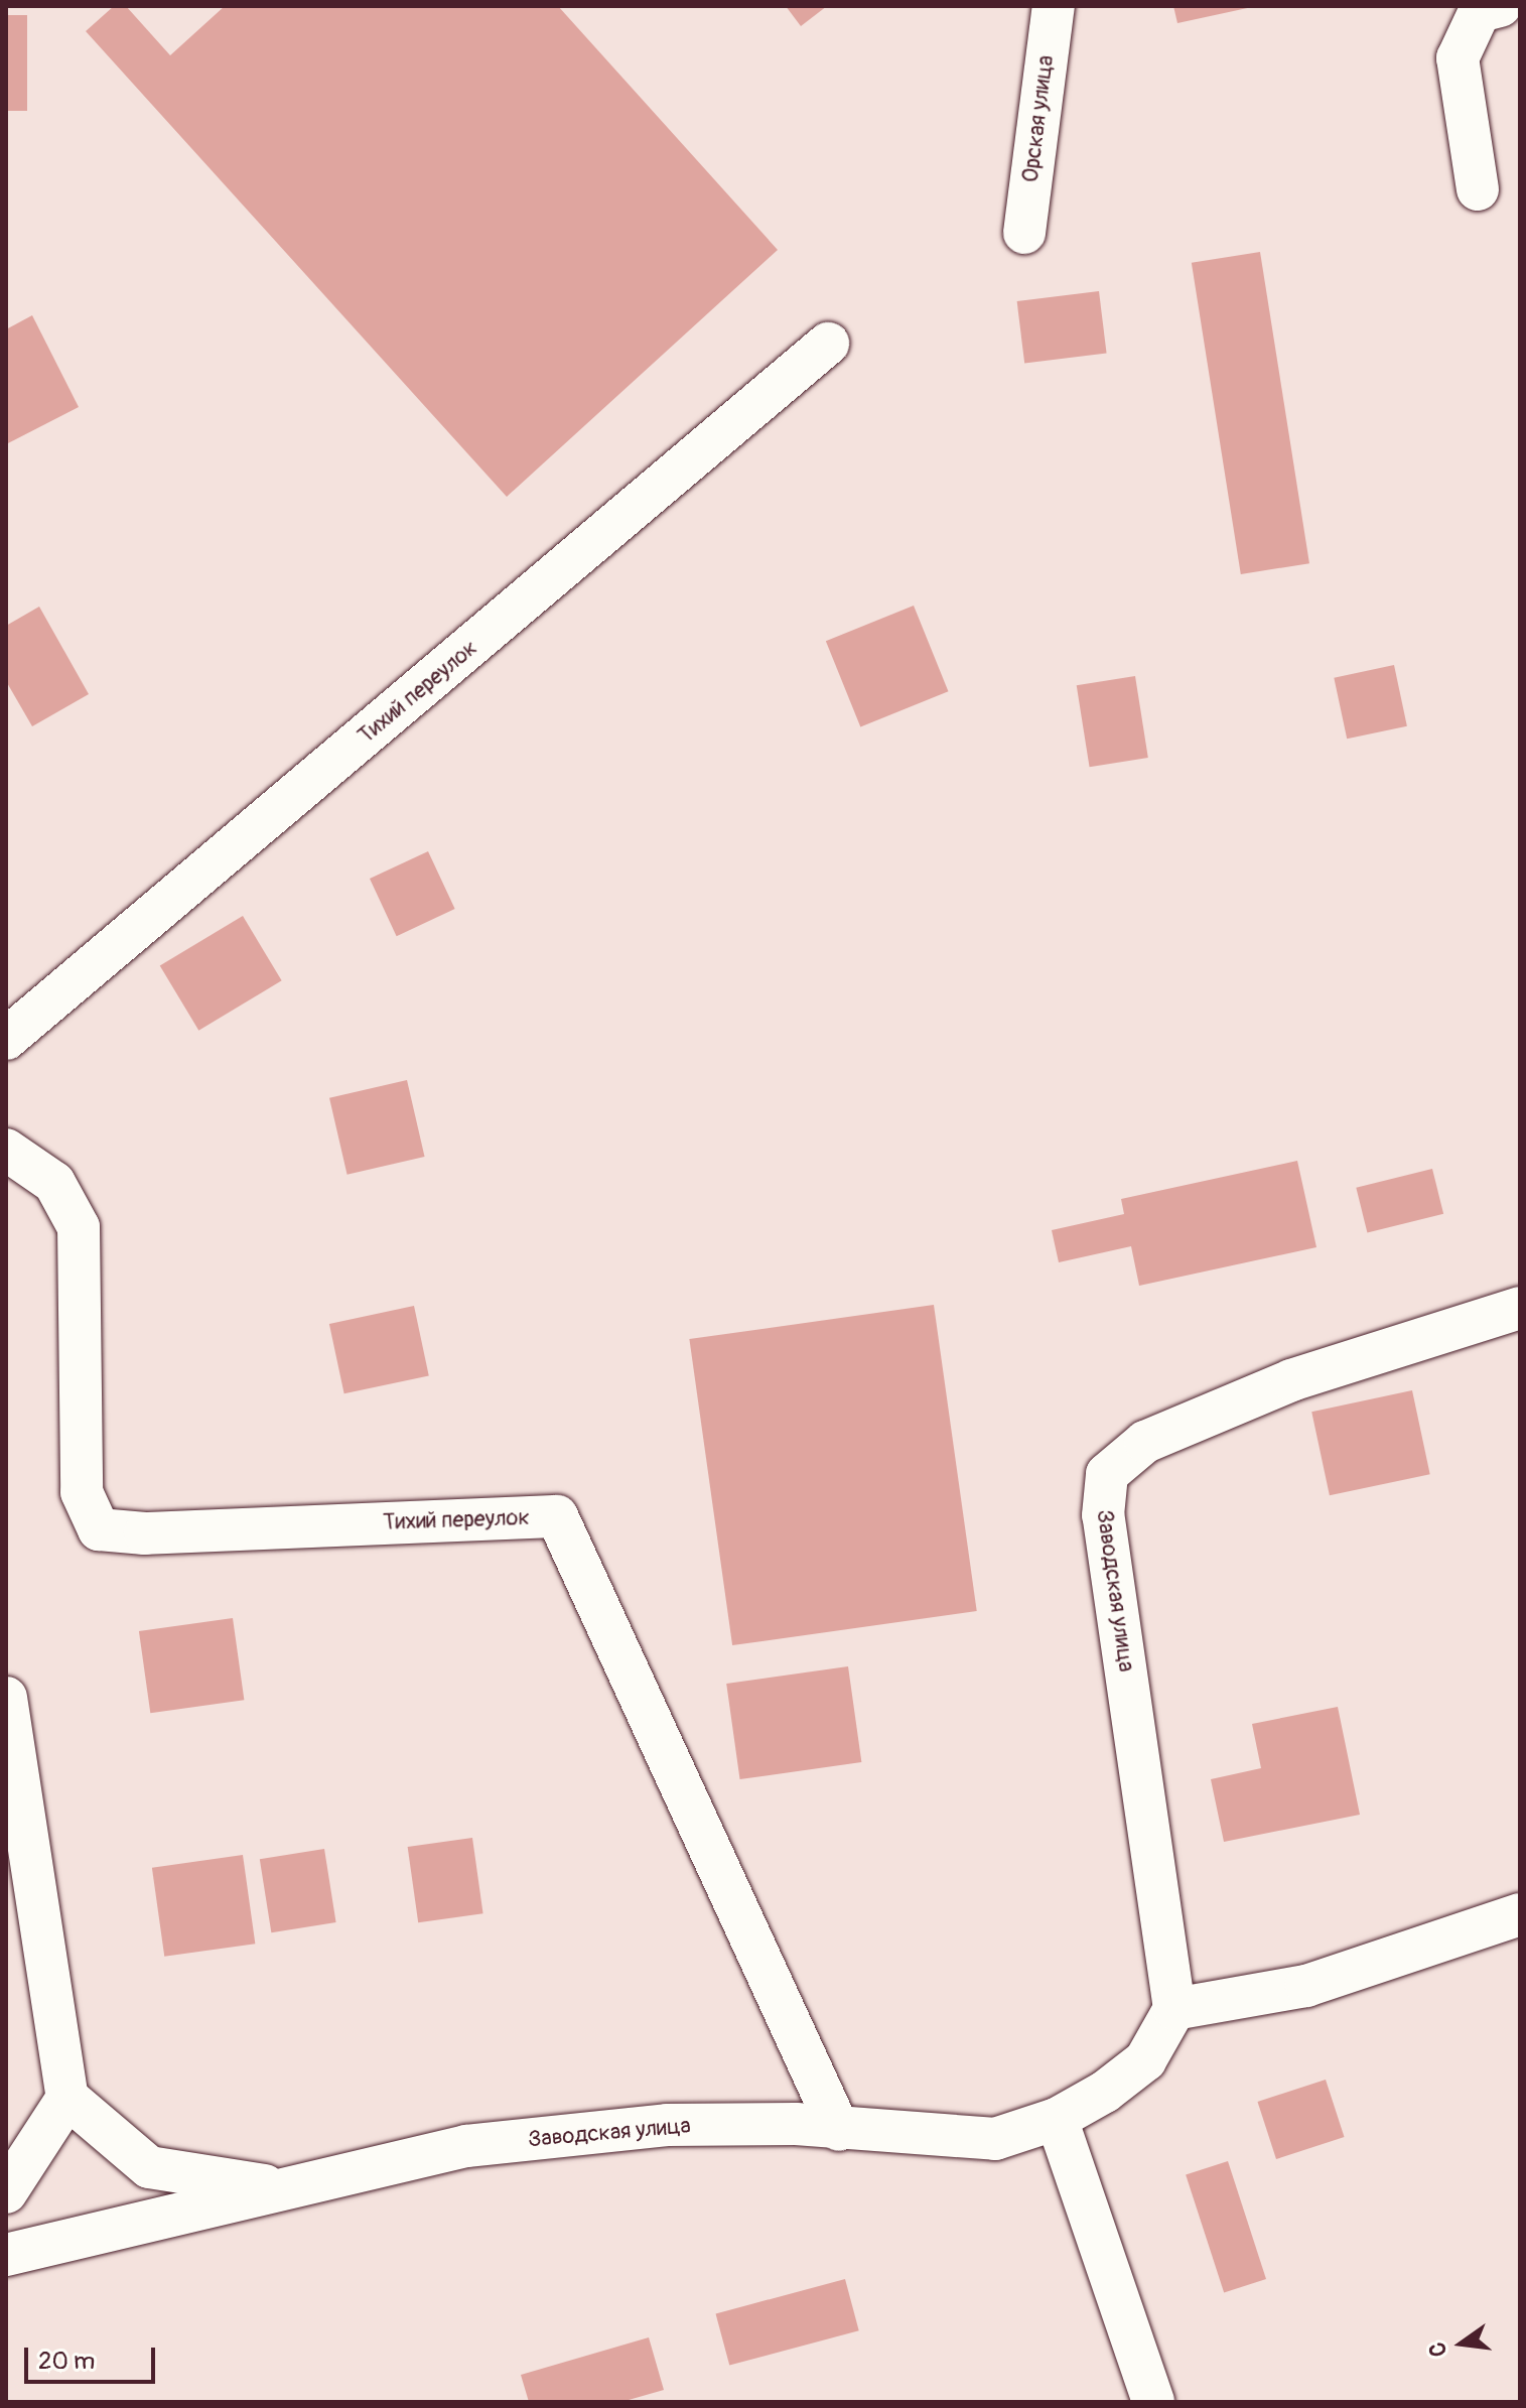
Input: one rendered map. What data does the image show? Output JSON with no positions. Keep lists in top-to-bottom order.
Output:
{
  "streets": {
    "street": ["Орская улица", "Тихий переулок", "Заводская улица"]
  },
  "crossings": [
    ["Тихий переулок", "Заводская улица"]
  ],
  "scale_bar": "20 m",
  "north": "left"
}
